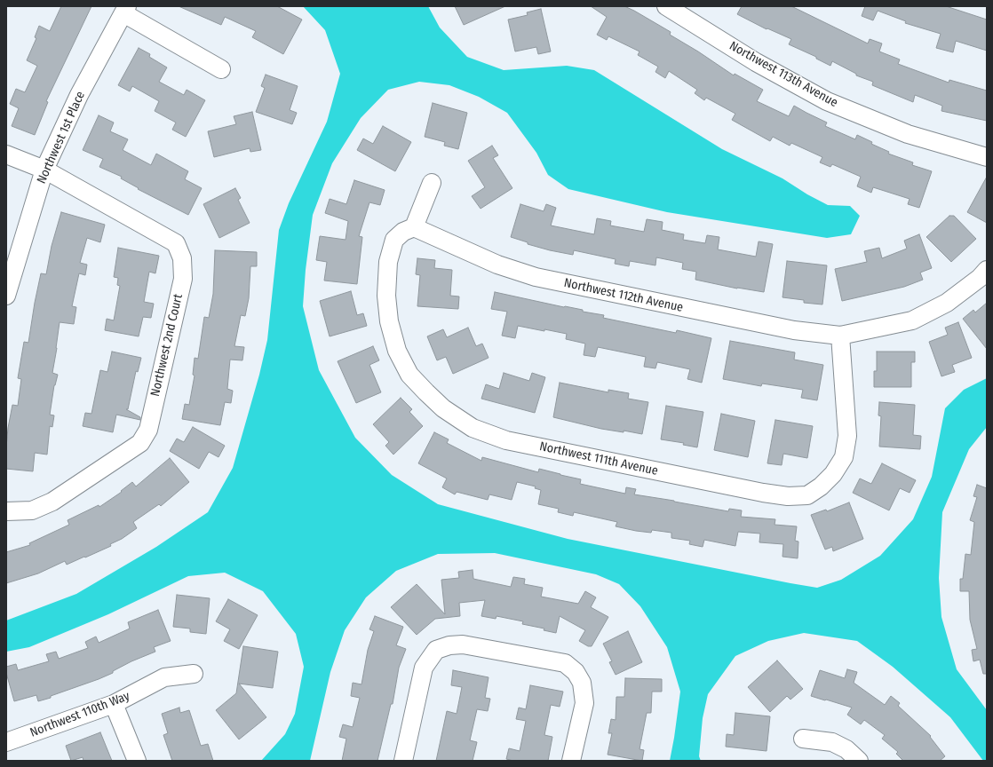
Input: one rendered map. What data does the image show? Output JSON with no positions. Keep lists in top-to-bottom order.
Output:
{
  "streets": {
    "street": [
      "Northwest 113th Avenue",
      "Northwest 1st Place",
      "Northwest 112th Avenue",
      "Northwest 2nd Court",
      "Northwest 111th Avenue",
      "Northwest 110th Way"
    ]
  },
  "crossings": [
    ["Northwest 1st Place", "Northwest 2nd Court"],
    ["Northwest 112th Avenue", "Northwest 111th Avenue"]
  ]
}
